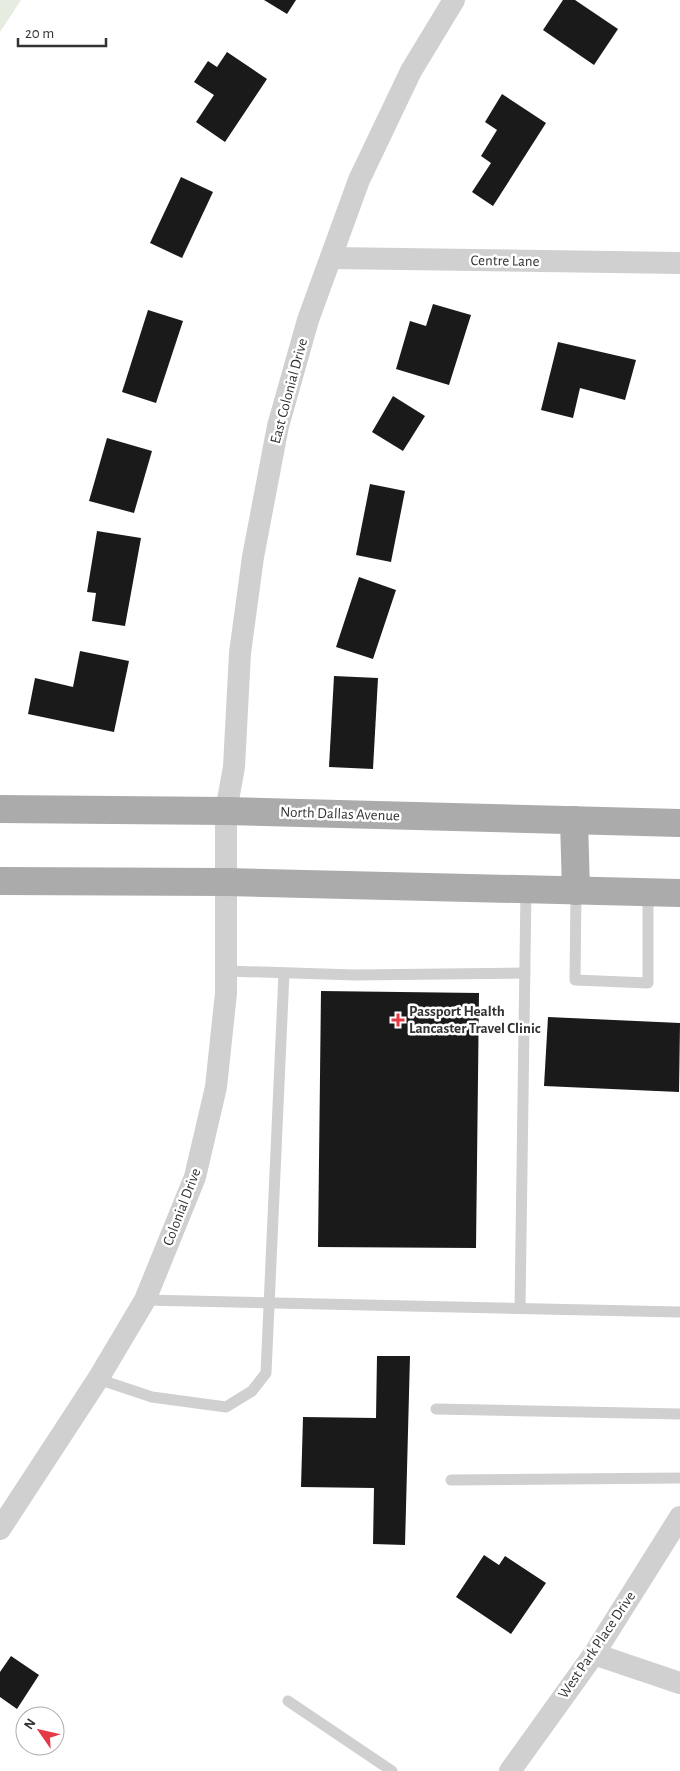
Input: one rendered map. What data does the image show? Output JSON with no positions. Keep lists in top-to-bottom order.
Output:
{
  "streets": {
    "main road": ["North Dallas Avenue"],
    "street": [
      "Centre Lane",
      "East Colonial Drive",
      "Colonial Drive",
      "West Park Place Drive"
    ]
  },
  "crossings": [
    ["Centre Lane", "East Colonial Drive"],
    ["East Colonial Drive", "North Dallas Avenue"],
    ["East Colonial Drive", "Colonial Drive"],
    ["North Dallas Avenue", "Colonial Drive"]
  ],
  "places": {
    "health": ["Passport Health Lancaster Travel Clinic"]
  },
  "scale_bar": "20 m",
  "north": "top left"
}
